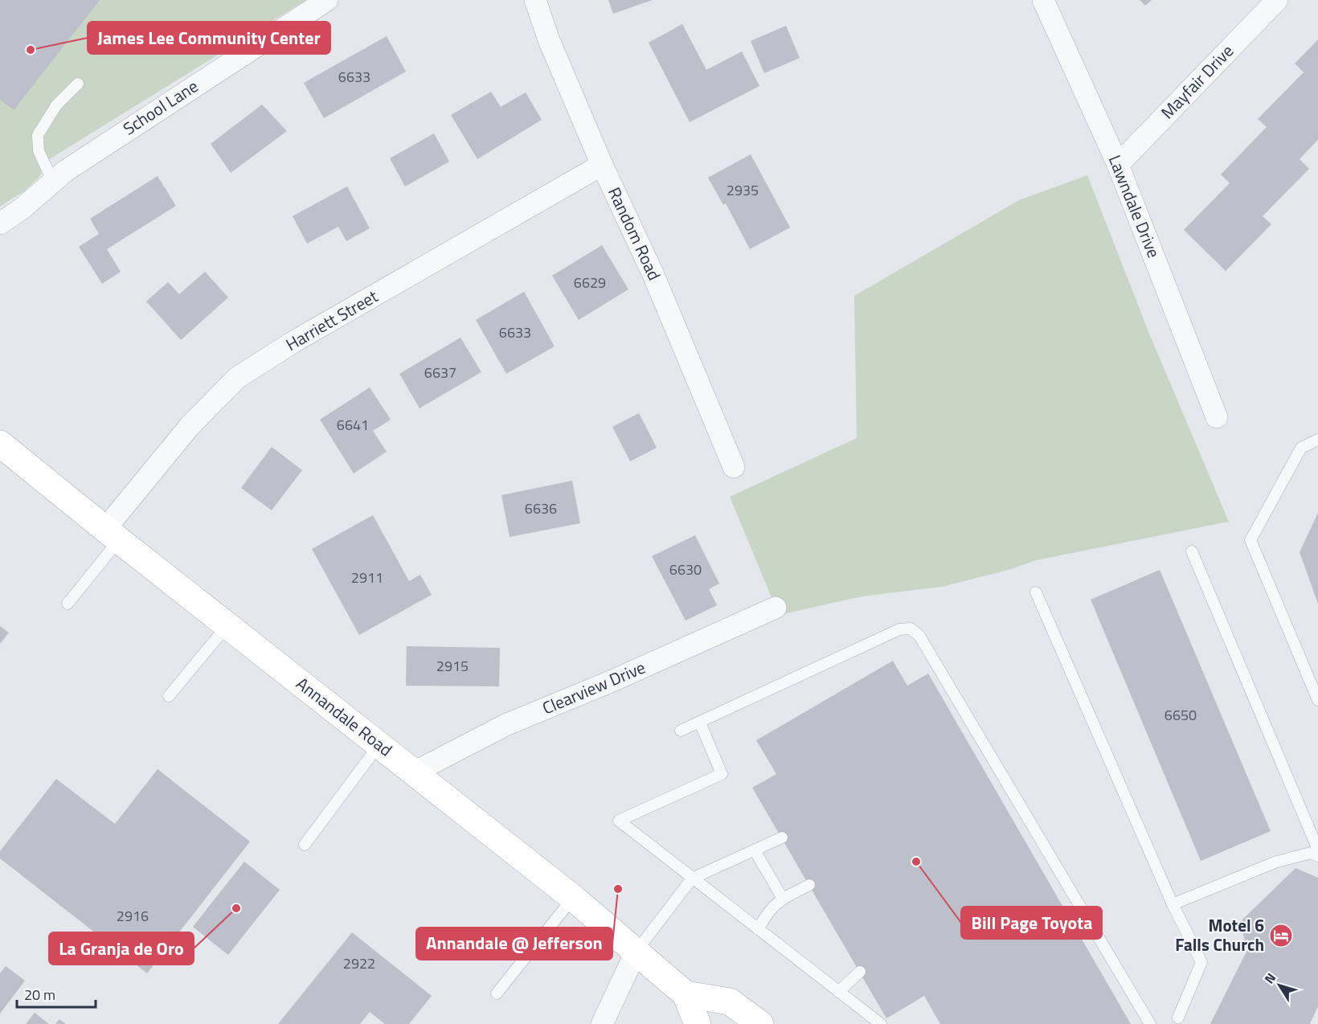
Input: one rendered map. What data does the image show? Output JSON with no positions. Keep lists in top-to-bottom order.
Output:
{
  "streets": {
    "main road": ["Annandale Road"],
    "street": [
      "Mayfair Drive",
      "School Lane",
      "Lawndale Drive",
      "Random Road",
      "Harriett Street",
      "Clearview Drive"
    ]
  },
  "crossings": [
    ["Mayfair Drive", "Lawndale Drive"],
    ["Random Road", "Harriett Street"],
    ["Harriett Street", "Annandale Road"],
    ["Clearview Drive", "Annandale Road"]
  ],
  "places": {
    "other": [
      "James Lee Community Center",
      "Bill Page Toyota",
      "Annandale @ Jefferson",
      "La Granja de Oro"
    ],
    "hotel": ["Motel 6 Falls Church"]
  },
  "house_numbers": [
    "6633",
    "2935",
    "6629",
    "6633",
    "6637",
    "6641",
    "6636",
    "6630",
    "2911",
    "2915",
    "6650",
    "2916",
    "2922"
  ],
  "scale_bar": "20 m",
  "north": "top left"
}
